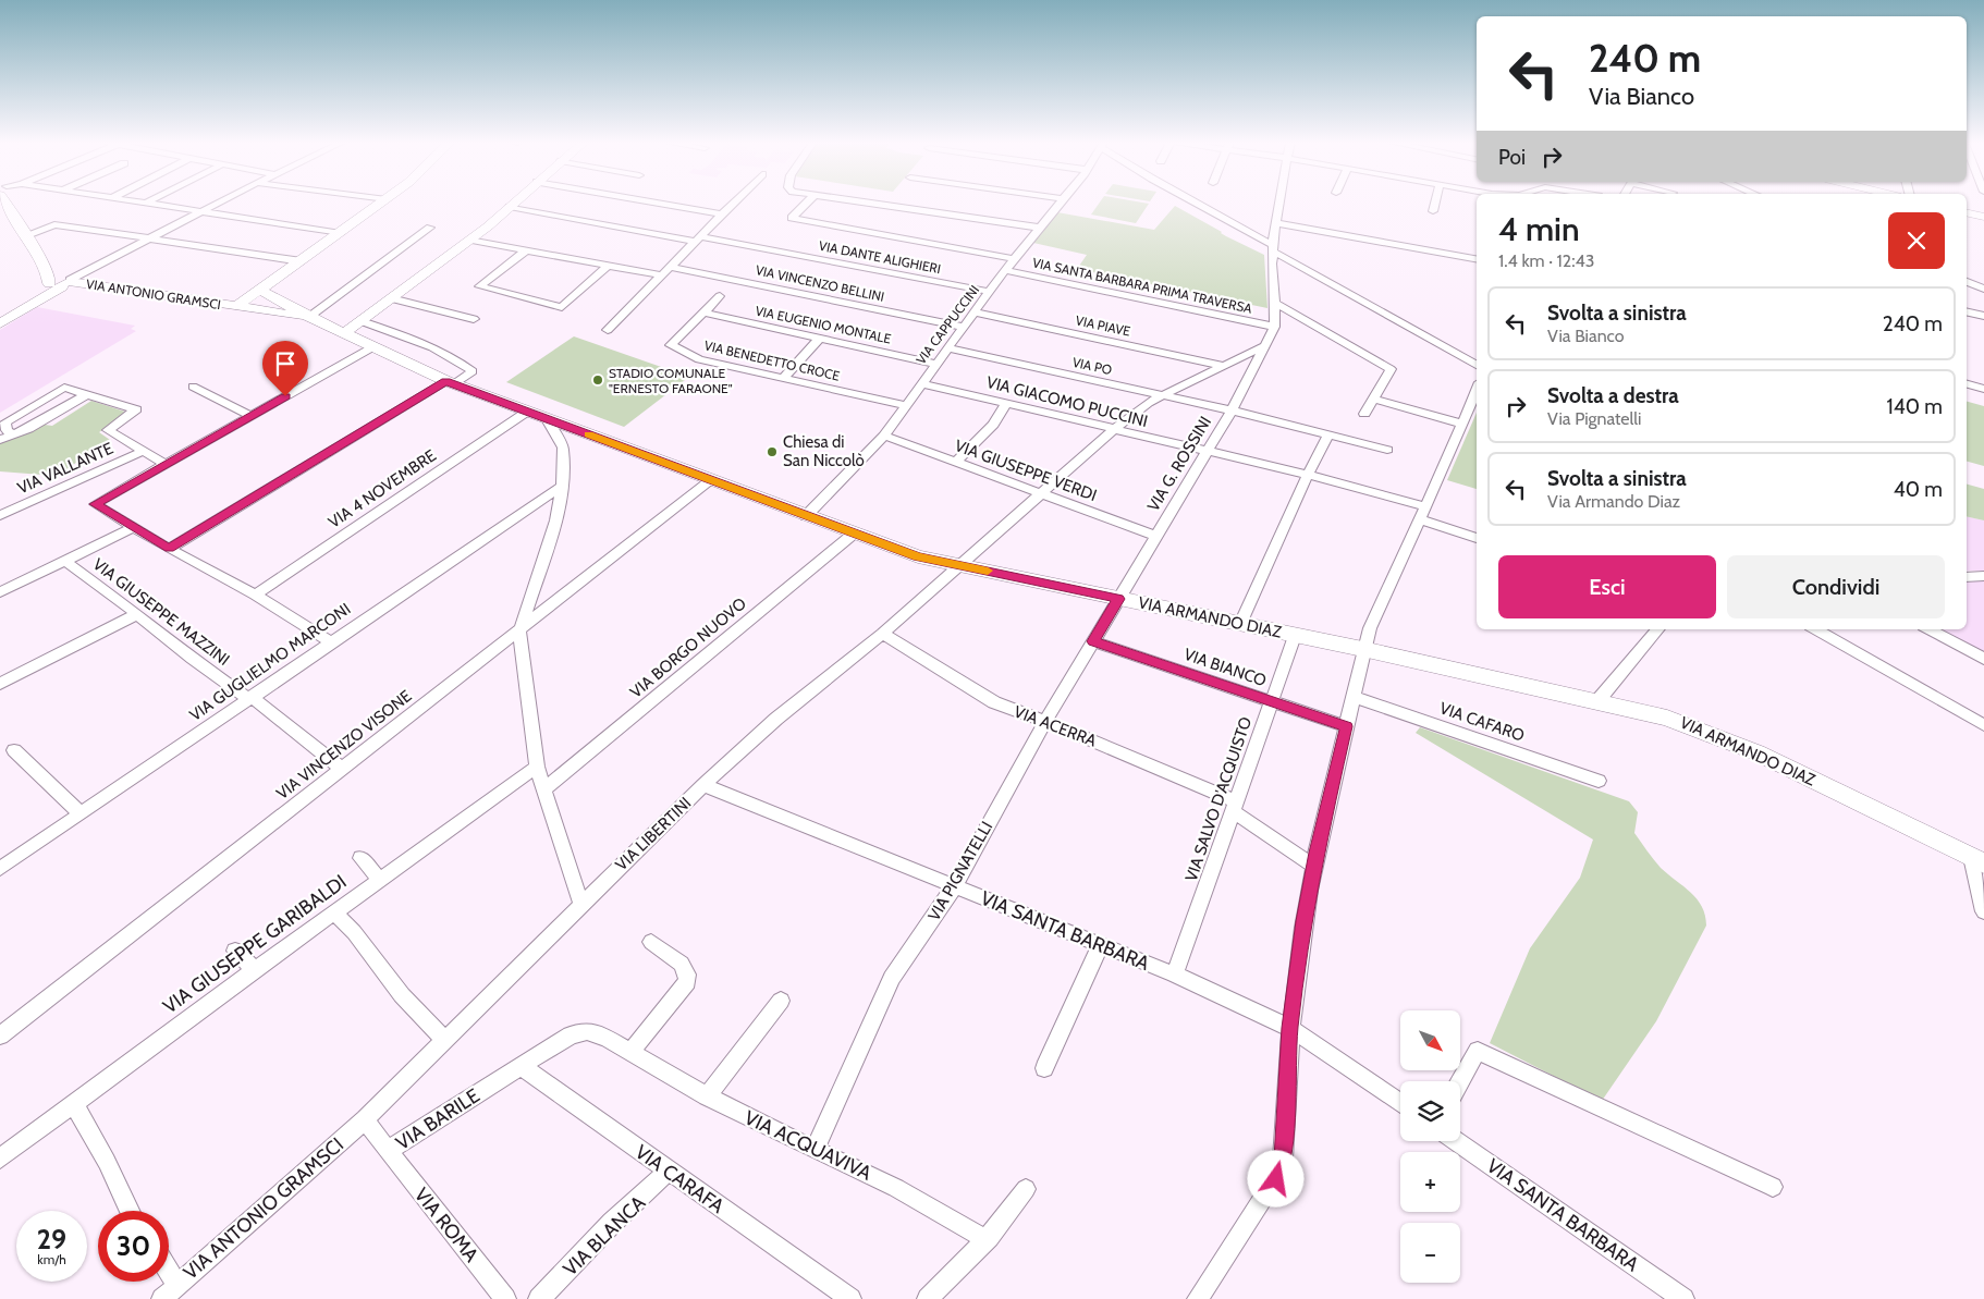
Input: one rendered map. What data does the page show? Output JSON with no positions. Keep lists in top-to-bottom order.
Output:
{
  "streets": {
    "street": [
      "VIA DANTE ALIGHIERI",
      "VIA VINCENZO BELLINI",
      "VIA SANTA BARBARA PRIMA TRAVERSA",
      "VIA ANTONIO GRAMSCI",
      "VIA EUGENIO MONTALE",
      "VIA CAPPUCCINI",
      "VIA PIAVE",
      "VIA BENEDETTO CROCE",
      "VIA PO",
      "VIA GIACOMO PUCCINI",
      "VIA G. ROSSINI",
      "VIA VALLANTE",
      "VIA GIUSEPPE VERDI",
      "VIA 4 NOVEMBRE",
      "VIA GIUSEPPE MAZZINI",
      "VIA ARMANDO DIAZ",
      "VIA BORGO NUOVO",
      "VIA GUGLIELMO MARCONI",
      "VIA BIANCO",
      "VIA CAFARO",
      "VIA ACERRA",
      "VIA VINCENZO VISONE",
      "VIA SALVO D'ACQUISTO",
      "VIA LIBERTINI",
      "VIA PIGNATELLI",
      "VIA SANTA BARBARA",
      "VIA GIUSEPPE GARIBALDI",
      "VIA BARILE",
      "VIA ACQUAVIVA",
      "VIA CARAFA",
      "VIA ROMA",
      "VIA BLANCA"
    ]
  },
  "crossings": [
    ["VIA DANTE ALIGHIERI", "VIA CAPPUCCINI"],
    ["VIA VINCENZO BELLINI", "VIA CAPPUCCINI"],
    ["VIA SANTA BARBARA PRIMA TRAVERSA", "VIA CAPPUCCINI"],
    ["VIA SANTA BARBARA PRIMA TRAVERSA", "VIA G. ROSSINI"],
    ["VIA ANTONIO GRAMSCI", "VIA LIBERTINI"],
    ["VIA ANTONIO GRAMSCI", "VIA BARILE"],
    ["VIA EUGENIO MONTALE", "VIA CAPPUCCINI"],
    ["VIA EUGENIO MONTALE", "VIA BENEDETTO CROCE"],
    ["VIA CAPPUCCINI", "VIA PIAVE"],
    ["VIA CAPPUCCINI", "VIA BENEDETTO CROCE"],
    ["VIA CAPPUCCINI", "VIA PO"],
    ["VIA CAPPUCCINI", "VIA GIACOMO PUCCINI"],
    ["VIA CAPPUCCINI", "VIA GIUSEPPE VERDI"],
    ["VIA CAPPUCCINI", "VIA ARMANDO DIAZ"],
    ["VIA PIAVE", "VIA LIBERTINI"],
    ["VIA PO", "VIA G. ROSSINI"],
    ["VIA PO", "VIA LIBERTINI"],
    ["VIA GIACOMO PUCCINI", "VIA G. ROSSINI"],
    ["VIA GIACOMO PUCCINI", "VIA LIBERTINI"],
    ["VIA G. ROSSINI", "VIA GIUSEPPE VERDI"],
    ["VIA G. ROSSINI", "VIA ARMANDO DIAZ"],
    ["VIA G. ROSSINI", "VIA LIBERTINI"],
    ["VIA G. ROSSINI", "VIA PIGNATELLI"],
    ["VIA GIUSEPPE VERDI", "VIA LIBERTINI"],
    ["VIA 4 NOVEMBRE", "VIA ARMANDO DIAZ"],
    ["VIA GIUSEPPE MAZZINI", "VIA GUGLIELMO MARCONI"],
    ["VIA GIUSEPPE MAZZINI", "VIA VINCENZO VISONE"],
    ["VIA ARMANDO DIAZ", "VIA BORGO NUOVO"],
    ["VIA ARMANDO DIAZ", "VIA VINCENZO VISONE"],
    ["VIA ARMANDO DIAZ", "VIA SALVO D'ACQUISTO"],
    ["VIA ARMANDO DIAZ", "VIA LIBERTINI"],
    ["VIA ARMANDO DIAZ", "VIA PIGNATELLI"],
    ["VIA BIANCO", "VIA SALVO D'ACQUISTO"],
    ["VIA BIANCO", "VIA PIGNATELLI"],
    ["VIA ACERRA", "VIA SALVO D'ACQUISTO"],
    ["VIA ACERRA", "VIA LIBERTINI"],
    ["VIA ACERRA", "VIA PIGNATELLI"],
    ["VIA SALVO D'ACQUISTO", "VIA SANTA BARBARA"],
    ["VIA LIBERTINI", "VIA SANTA BARBARA"],
    ["VIA LIBERTINI", "VIA BARILE"],
    ["VIA PIGNATELLI", "VIA SANTA BARBARA"],
    ["VIA PIGNATELLI", "VIA ACQUAVIVA"],
    ["VIA BARILE", "VIA ACQUAVIVA"],
    ["VIA BARILE", "VIA CARAFA"],
    ["VIA BARILE", "VIA ROMA"],
    ["VIA ACQUAVIVA", "VIA CARAFA"],
    ["VIA CARAFA", "VIA BLANCA"]
  ],
  "places": ["STADIO COMUNALE \"ERNESTO FARAONE\"", "Chiesa di San Niccolò"],
  "north": "bottom right",
  "page": {
    "turn": ["240 m", "Via Bianco"],
    "then": "Poi",
    "heading": ["4 min", "1.4 km · 12:43"],
    "list": [
      {
        "name": "Svolta a sinistra",
        "note": "Via Bianco",
        "value": "240 m"
      },
      {
        "name": "Svolta a destra",
        "note": "Via Pignatelli",
        "value": "140 m"
      },
      {
        "name": "Svolta a sinistra",
        "note": "Via Armando Diaz",
        "value": "40 m"
      }
    ],
    "buttons": ["Esci", "Condividi"],
    "map_buttons": ["+", "−"],
    "speed": "29 km/h",
    "limit": "30"
  }
}
